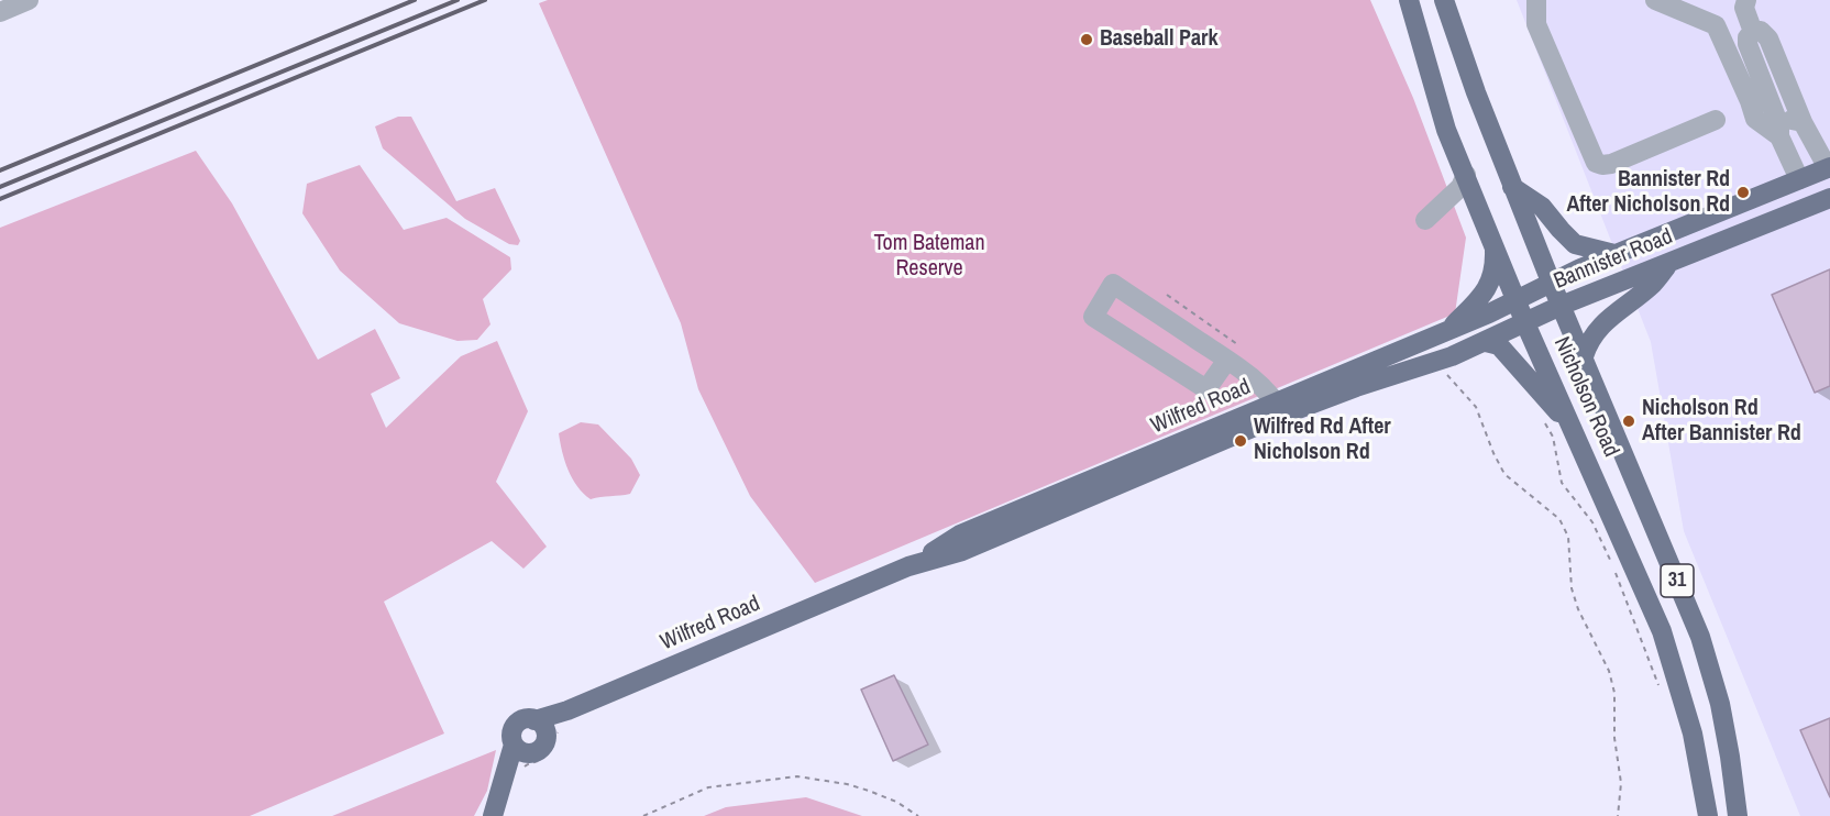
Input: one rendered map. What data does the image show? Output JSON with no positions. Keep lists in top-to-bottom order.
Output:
{
  "streets": {
    "main road": [
      "Bannister Road",
      "Nicholson Road",
      "Wilfred Road",
      "31"
    ]
  },
  "crossings": [
    ["Bannister Road", "Nicholson Road"],
    ["Bannister Road", "Wilfred Road"],
    ["Nicholson Road", "Wilfred Road"]
  ],
  "parks": ["Tom Bateman Reserve"],
  "places": [
    "Baseball Park",
    "Bannister Rd After Nicholson Rd",
    "Nicholson Rd After Bannister Rd",
    "Wilfred Rd After Nicholson Rd"
  ]
}
